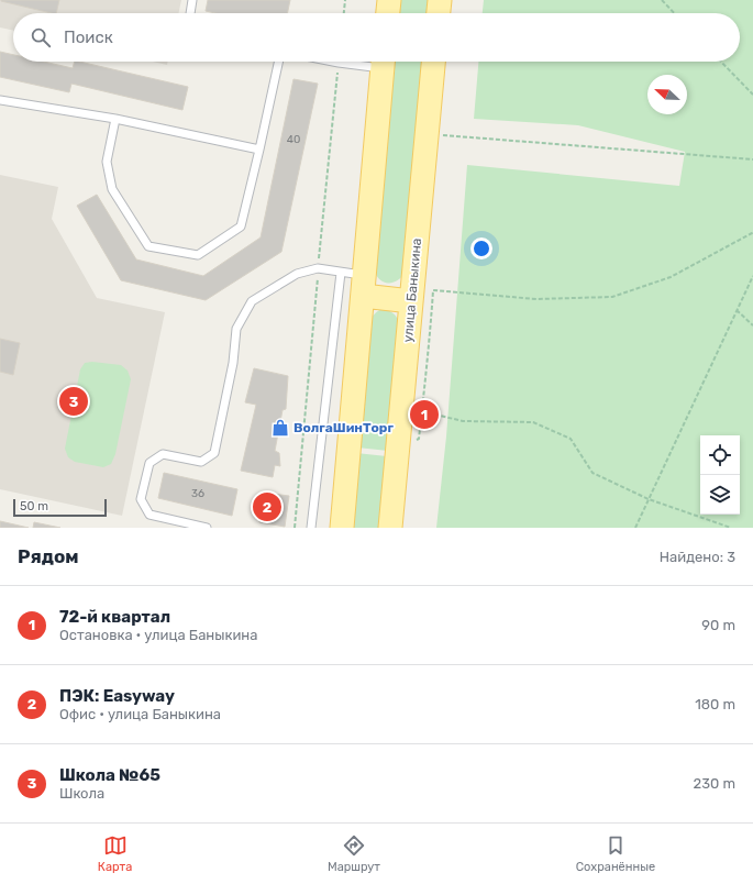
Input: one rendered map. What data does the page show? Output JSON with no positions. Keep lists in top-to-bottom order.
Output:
{
  "streets": {
    "main road": ["улица Баныкина"]
  },
  "places": {
    "shop": ["ВолгаШинТорг"]
  },
  "house_numbers": ["40", "36"],
  "scale_bar": "50 m",
  "north": "top left",
  "page": {
    "search": "Поиск",
    "pins": ["3", "1", "2"],
    "scale": "50 m",
    "heading": ["Рядом", "Найдено: 3"],
    "list": [
      {
        "mark": "1",
        "name": "72-й квартал",
        "note": "Остановка · улица Баныкина",
        "value": "90 m"
      },
      {
        "mark": "2",
        "name": "ПЭК: Easyway",
        "note": "Офис · улица Баныкина",
        "value": "180 m"
      },
      {
        "mark": "3",
        "name": "Школа №65",
        "note": "Школа",
        "value": "230 m"
      }
    ],
    "nav": ["Карта", "Маршрут", "Сохранённые"]
  }
}
